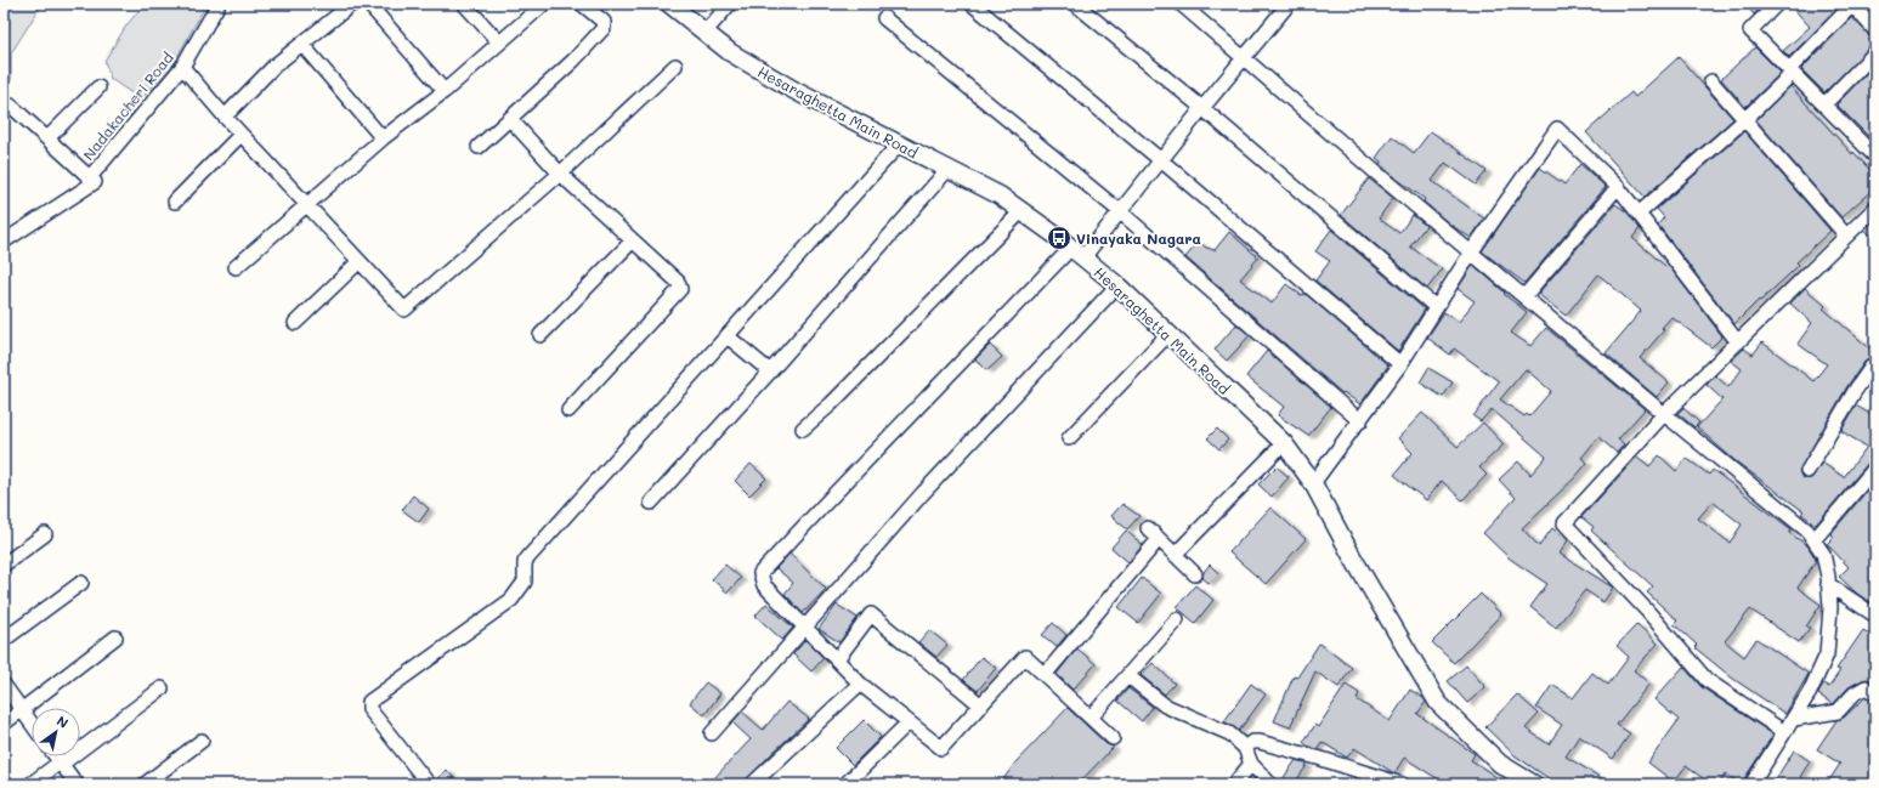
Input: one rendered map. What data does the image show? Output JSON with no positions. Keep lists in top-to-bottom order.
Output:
{
  "streets": {
    "main road": ["Hesaraghetta Main Road"],
    "street": ["Nadakacheri Road"]
  },
  "places": {
    "bus stop": ["Vinayaka Nagara"]
  },
  "north": "top right"
}
